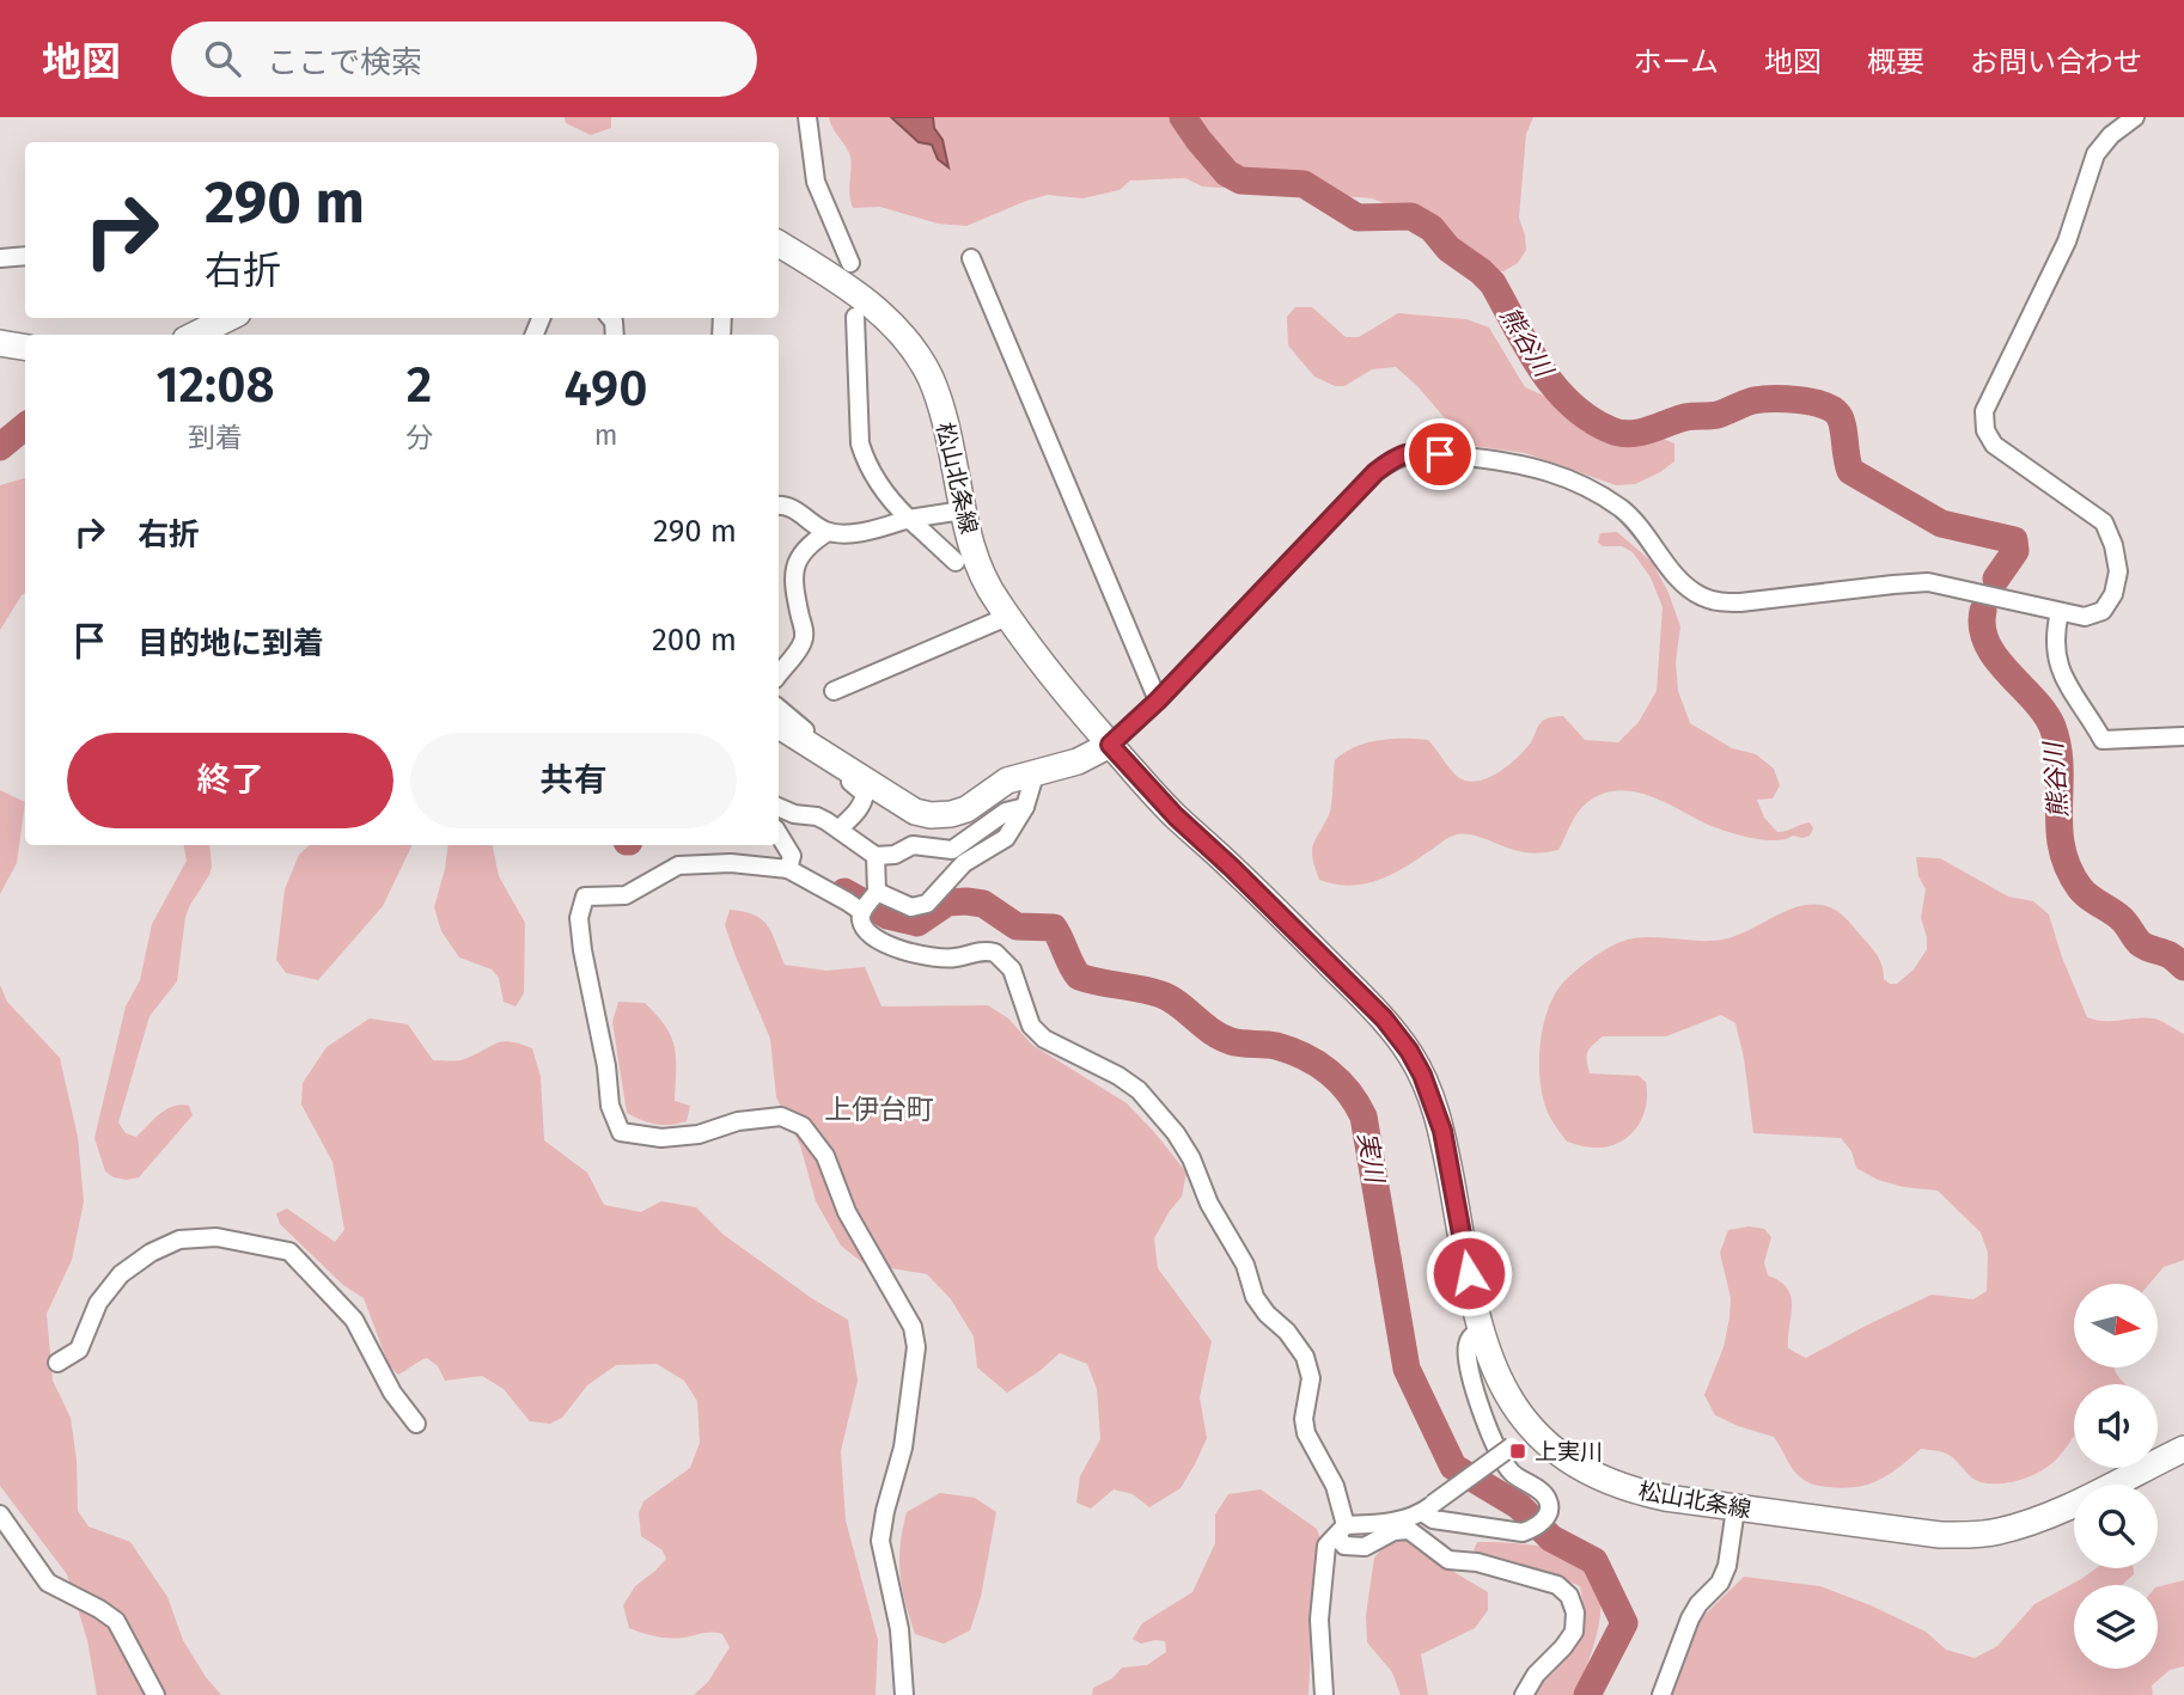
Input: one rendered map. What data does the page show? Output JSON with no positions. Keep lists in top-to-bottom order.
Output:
{
  "streets": {
    "main road": ["松山北条線"]
  },
  "districts": ["上伊台町"],
  "water": ["熊谷川", "実川"],
  "places": {
    "transit": ["上実川"]
  },
  "north": "right",
  "page": {
    "header": "地図",
    "search": "ここで検索",
    "nav": [
      "ホーム",
      "地図",
      "概要",
      "お問い合わせ"
    ],
    "turn": ["290 m", "右折"],
    "eta": [
      "12:08",
      "到着",
      "2",
      "分",
      "490",
      "m"
    ],
    "list": [
      {
        "name": "右折",
        "value": "290 m"
      },
      {
        "name": "目的地に到着",
        "value": "200 m"
      }
    ],
    "buttons": ["終了", "共有"]
  }
}
